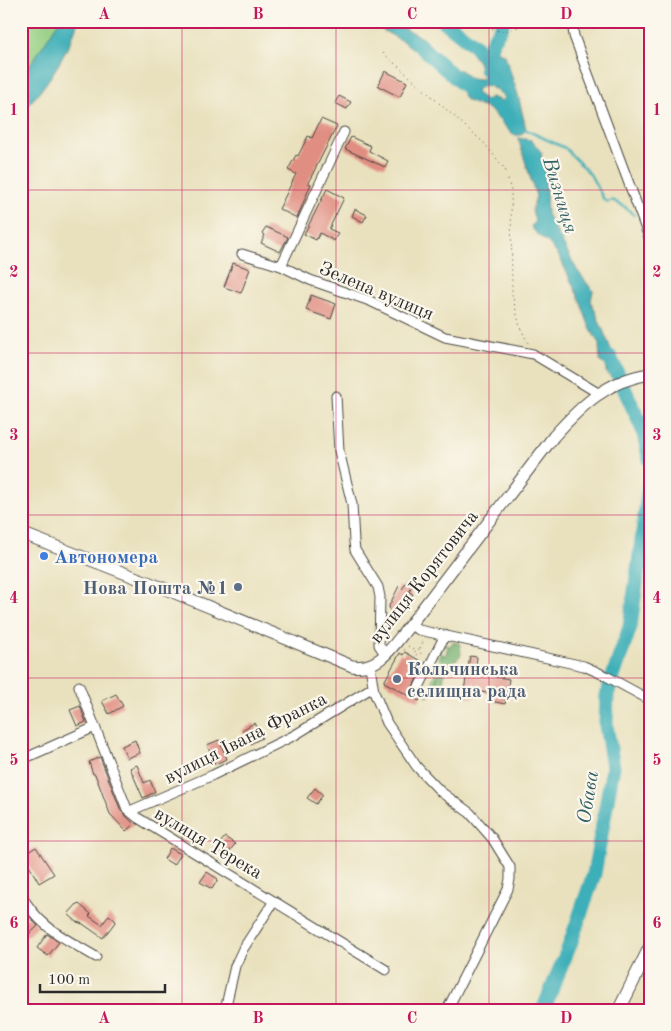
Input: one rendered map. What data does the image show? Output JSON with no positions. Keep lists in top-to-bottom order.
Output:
{
  "streets": {
    "main road": ["вулиця Корятовича"],
    "street": ["Зелена вулиця", "вулиця Івана Франка", "вулиця Терека"]
  },
  "crossings": [
    ["Зелена вулиця", "вулиця Корятовича"],
    ["вулиця Івана Франка", "вулиця Терека"]
  ],
  "water": ["Визниця", "Обава"],
  "places": ["Автономера", "Нова Пошта №1", "Кольчинська селищна рада"],
  "scale_bar": "100 m",
  "grid": {
    "columns": [
      "A",
      "B",
      "C",
      "D"
    ],
    "rows": [
      "1",
      "2",
      "3",
      "4",
      "5",
      "6"
    ]
  }
}
